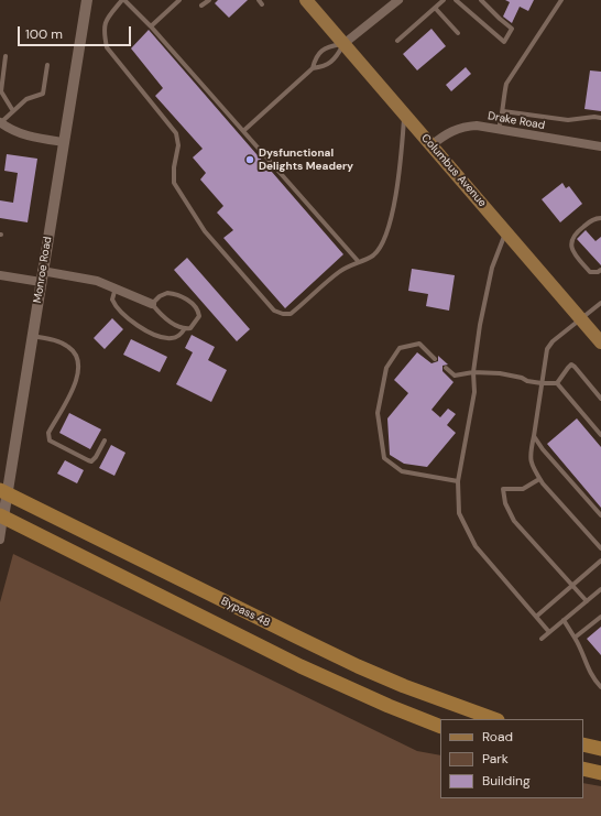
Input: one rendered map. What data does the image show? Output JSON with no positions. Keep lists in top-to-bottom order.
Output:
{
  "streets": {
    "highway": ["Bypass 48"],
    "main road": ["Columbus Avenue"],
    "street": ["Drake Road", "Monroe Road"]
  },
  "crossings": [
    ["Drake Road", "Columbus Avenue"],
    ["Monroe Road", "Bypass 48"]
  ],
  "places": ["Dysfunctional Delights Meadery"],
  "legend": ["Road", "Park", "Building"],
  "scale_bar": "100 m"
}
